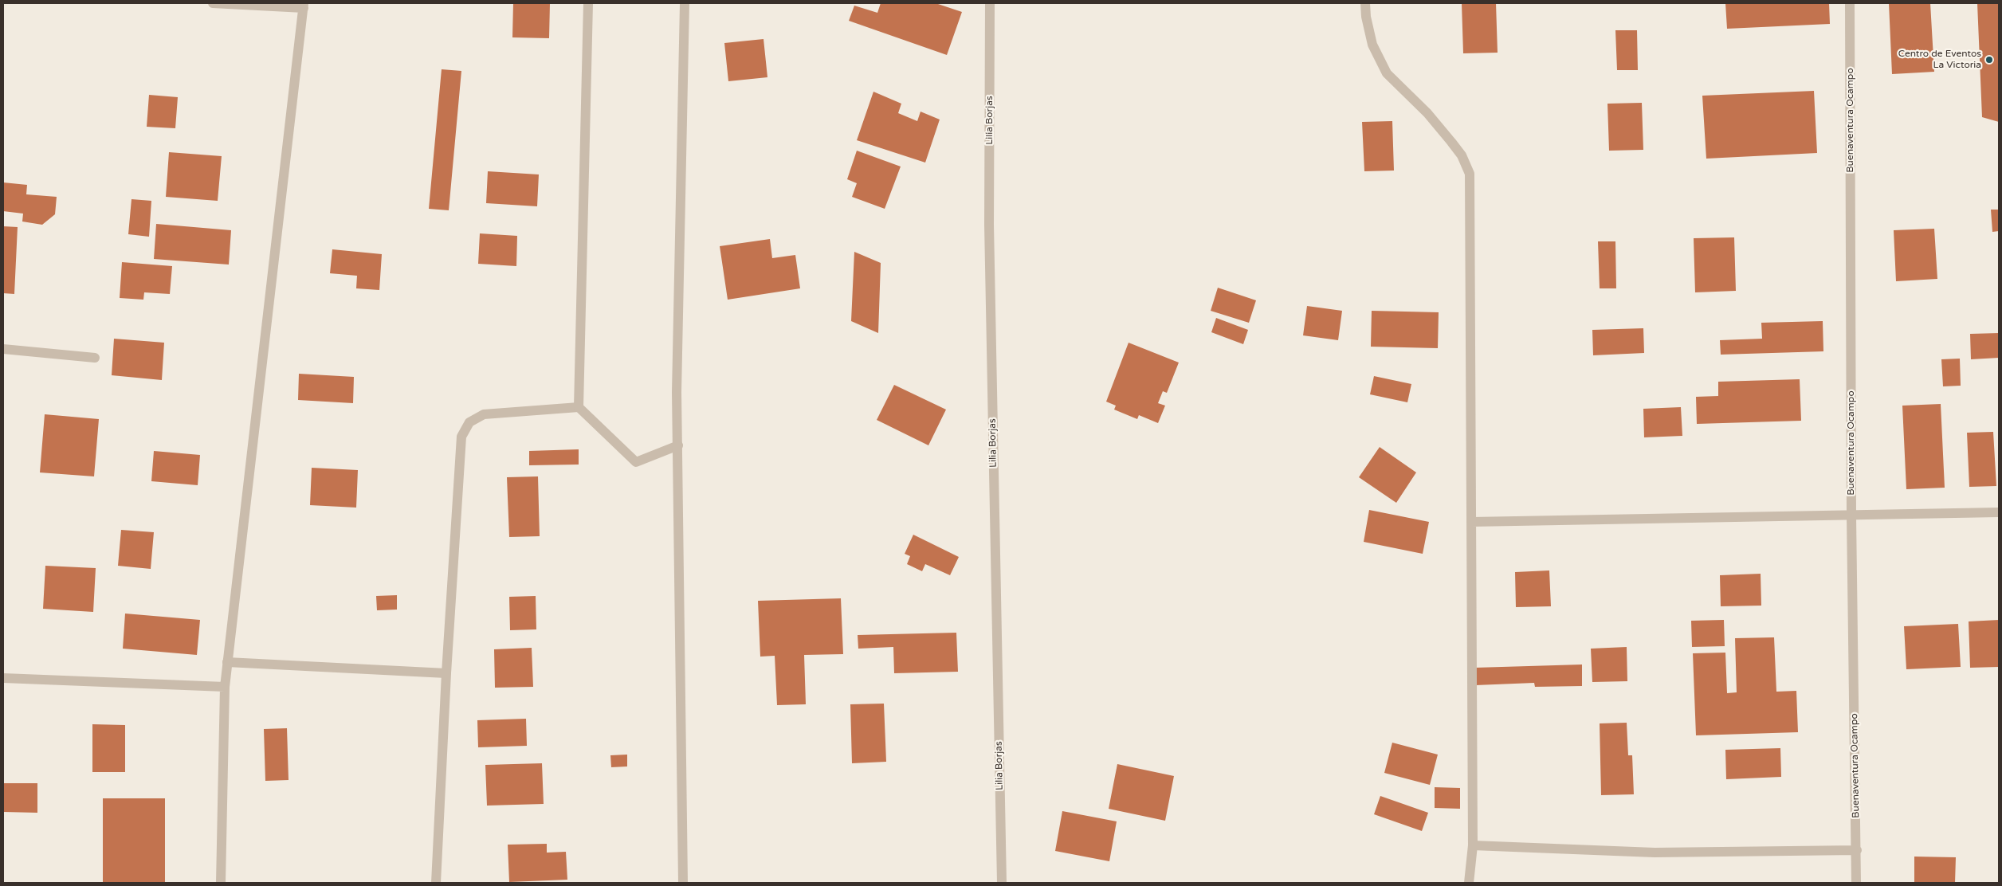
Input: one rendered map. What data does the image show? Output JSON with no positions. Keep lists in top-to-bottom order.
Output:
{
  "streets": {
    "street": ["Lilia Borjas", "Buenaventura Ocampo"]
  },
  "places": ["Centro de Eventos La Victoria"]
}
